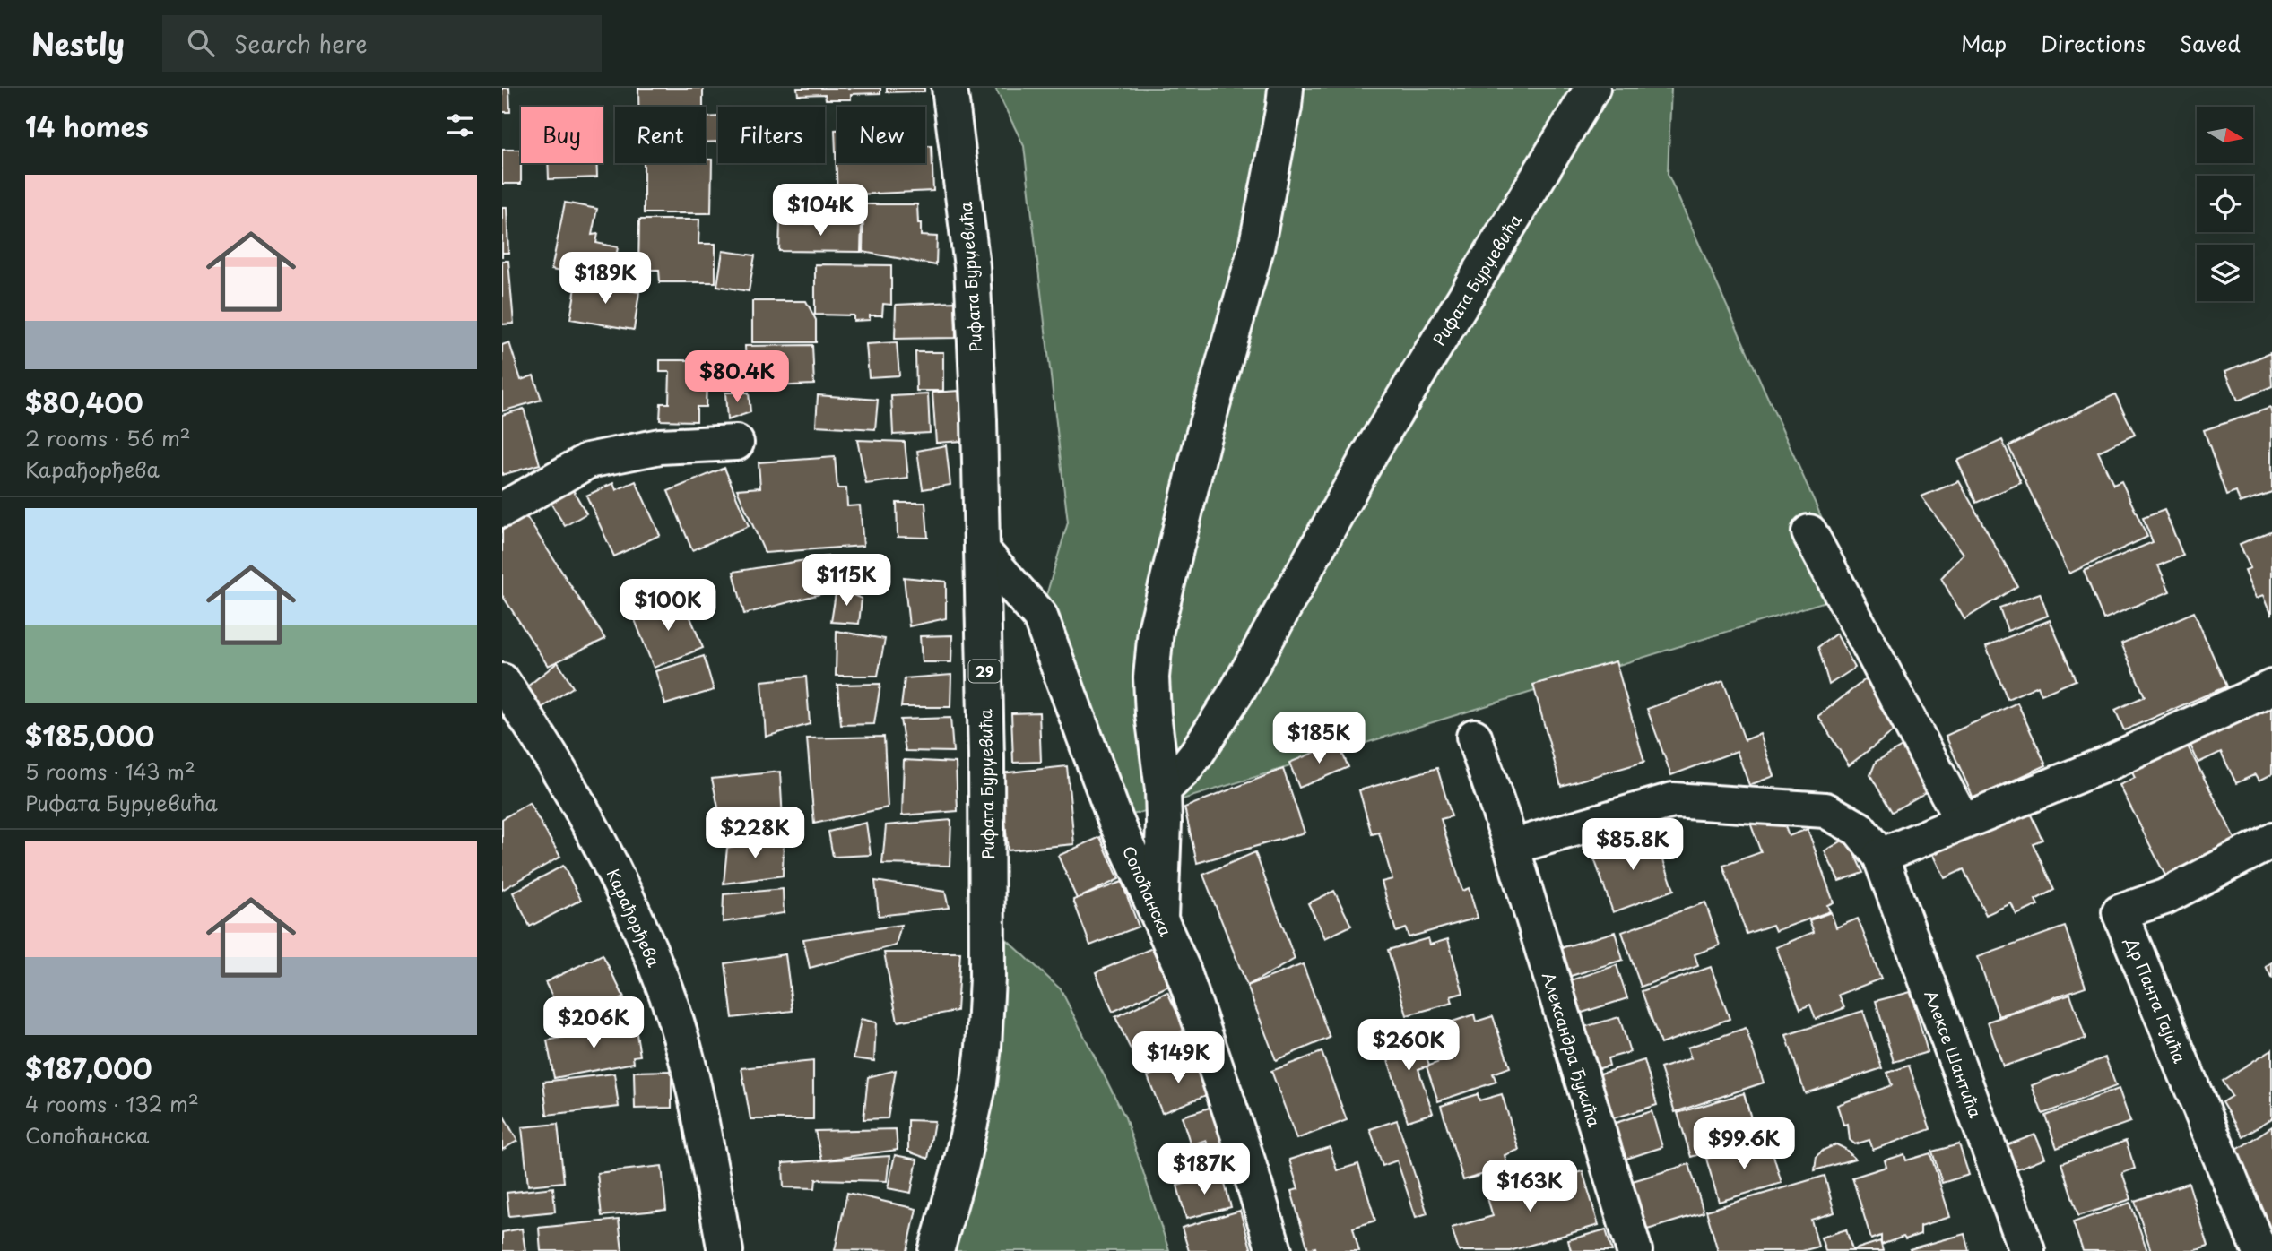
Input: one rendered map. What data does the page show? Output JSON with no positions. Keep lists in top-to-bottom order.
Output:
{
  "streets": {
    "street": [
      "Рифата Бурџевића",
      "29",
      "Сопоћанска",
      "Карађорђева",
      "Др Панта Гајића",
      "Александра Ђукића",
      "Алексе Шантића"
    ]
  },
  "crossings": [
    ["Рифата Бурџевића", "Сопоћанска"],
    ["Александра Ђукића", "Алексе Шантића"]
  ],
  "north": "right",
  "page": {
    "header": "Nestly",
    "search": "Search here",
    "nav": ["Map", "Directions", "Saved"],
    "heading": "14 homes",
    "chip": [
      "Buy",
      "Rent",
      "Filters",
      "New"
    ],
    "list": [
      {
        "name": "$80,400",
        "note": "2 rooms · 56 m² · Карађорђева"
      },
      {
        "name": "$185,000",
        "note": "5 rooms · 143 m² · Рифата Бурџевића"
      },
      {
        "name": "$187,000",
        "note": "4 rooms · 132 m² · Сопоћанска"
      }
    ],
    "price": [
      "$104K",
      "$189K",
      "$80.4K",
      "$115K",
      "$100K",
      "$185K",
      "$228K",
      "$85.8K",
      "$206K",
      "$260K",
      "$149K",
      "$99.6K",
      "$187K",
      "$163K"
    ]
  }
}
